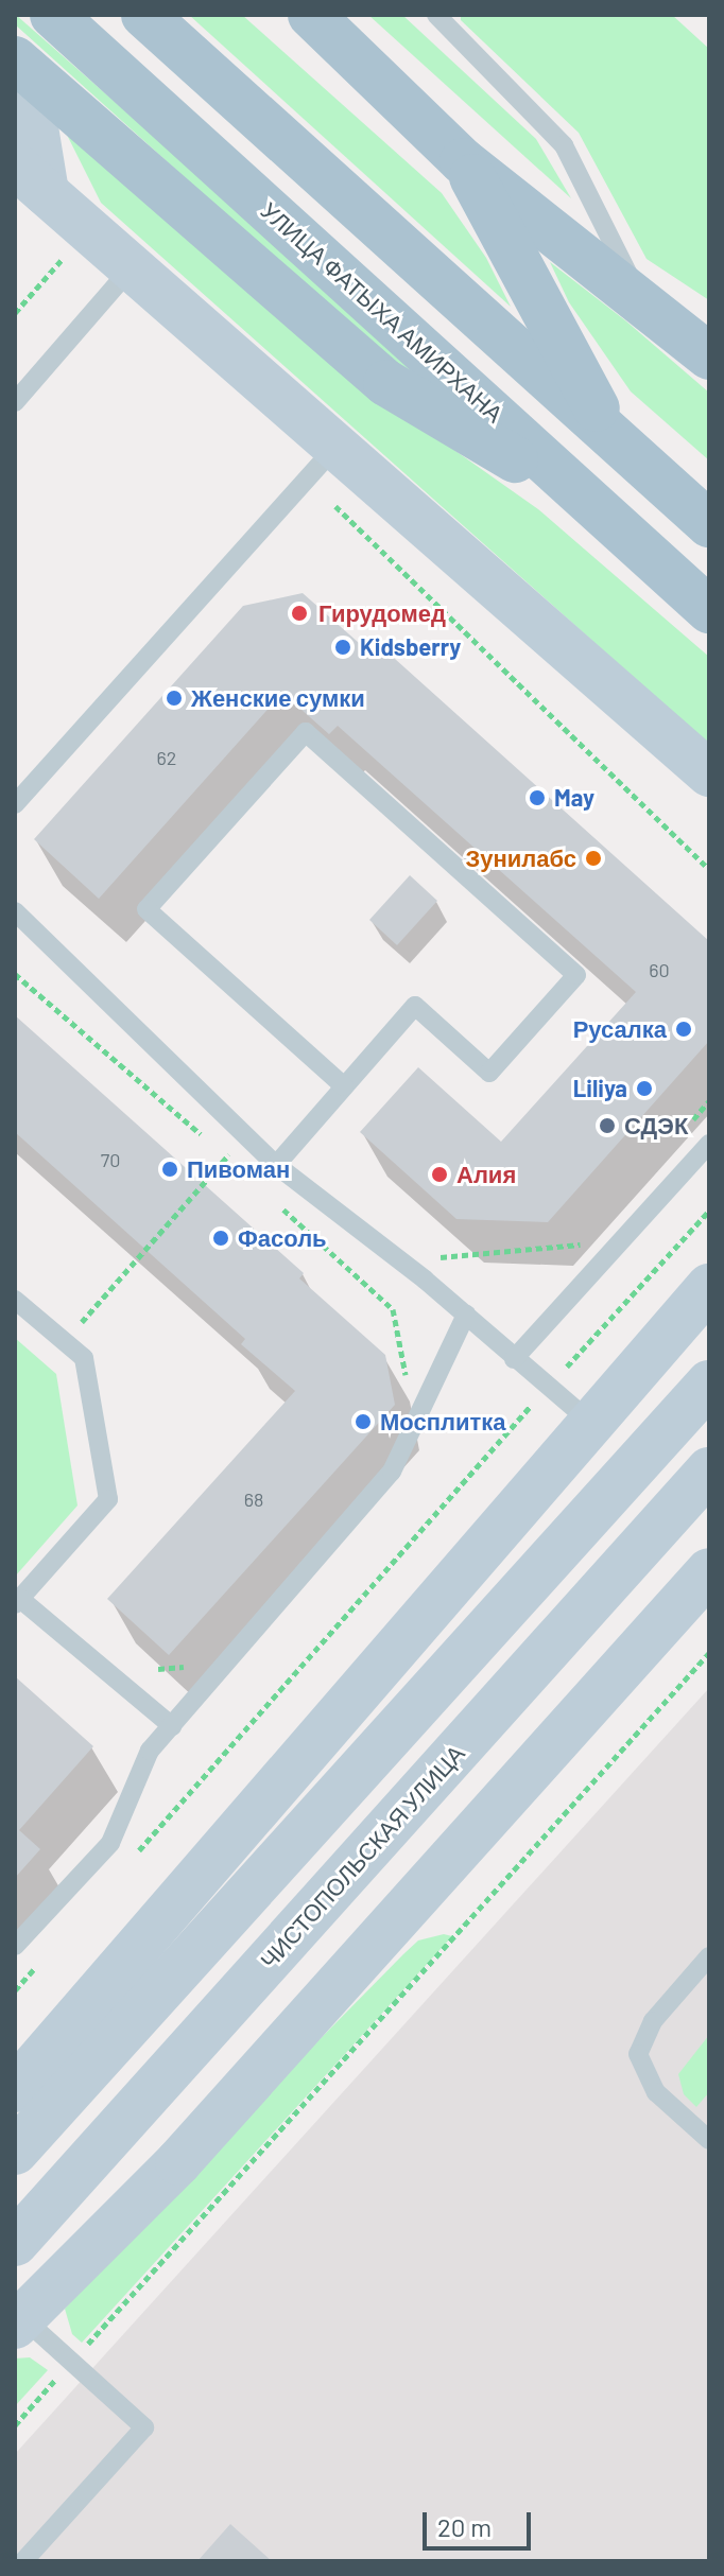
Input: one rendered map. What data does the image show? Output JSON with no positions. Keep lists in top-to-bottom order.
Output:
{
  "streets": {
    "main road": ["УЛИЦА ФАТЫХА АМИРХАНА", "ЧИСТОПОЛЬСКАЯ УЛИЦА"]
  },
  "places": [
    "Гирудомед",
    "Kidsberry",
    "Женские сумки",
    "May",
    "Зунилабс",
    "Русалка",
    "Liliya",
    "СДЭК",
    "Пивоман",
    "Алия",
    "Фасоль",
    "Мосплитка"
  ],
  "house_numbers": [
    "62",
    "60",
    "70",
    "68"
  ],
  "scale_bar": "20 m"
}
